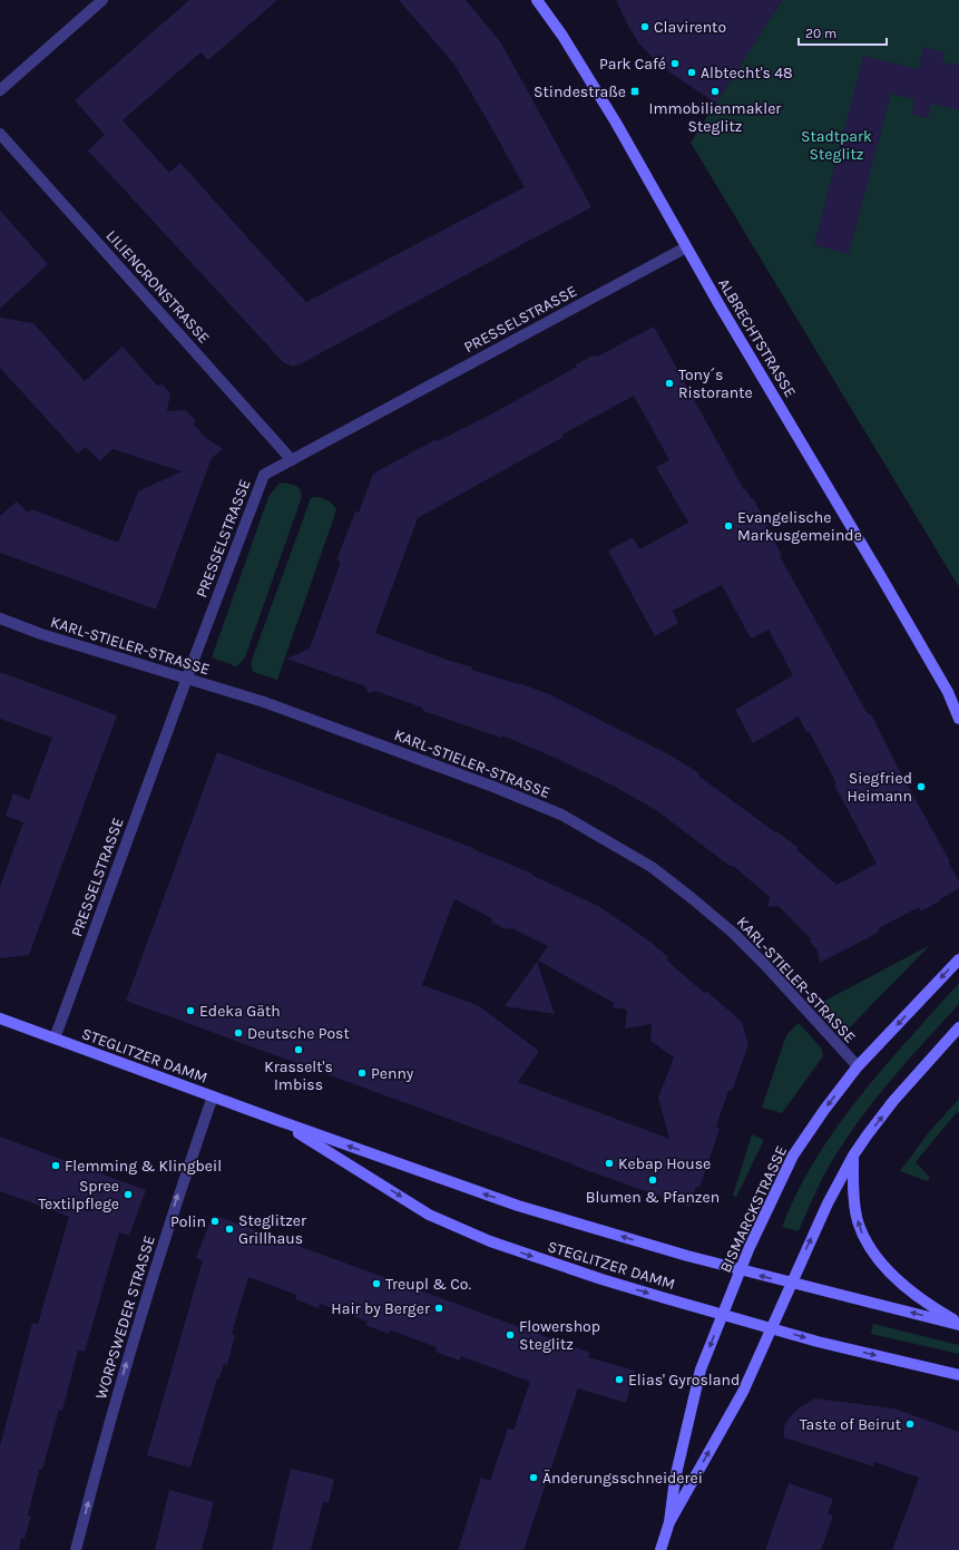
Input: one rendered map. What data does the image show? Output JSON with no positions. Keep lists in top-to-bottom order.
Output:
{
  "streets": {
    "street": [
      "LILIENCRONSTRASSE",
      "PRESSELSTRASSE",
      "ALBRECHTSTRASSE",
      "KARL-STIELER-STRASSE",
      "STEGLITZER DAMM",
      "BISMARCKSTRASSE",
      "WORPSWEDER STRASSE"
    ]
  },
  "crossings": [
    ["LILIENCRONSTRASSE", "PRESSELSTRASSE"],
    ["PRESSELSTRASSE", "ALBRECHTSTRASSE"],
    ["PRESSELSTRASSE", "KARL-STIELER-STRASSE"],
    ["PRESSELSTRASSE", "STEGLITZER DAMM"],
    ["KARL-STIELER-STRASSE", "BISMARCKSTRASSE"],
    ["STEGLITZER DAMM", "BISMARCKSTRASSE"],
    ["STEGLITZER DAMM", "WORPSWEDER STRASSE"]
  ],
  "one_way": ["WORPSWEDER STRASSE"],
  "parks": ["Stadtpark Steglitz"],
  "places": {
    "other": [
      "Clavirento",
      "Park Café",
      "Albtecht's 48",
      "Immobilienmakler Steglitz",
      "Tony´s Ristorante",
      "Evangelische Markusgemeinde",
      "Siegfried Heimann",
      "Edeka Gäth",
      "Deutsche Post",
      "Krasselt's Imbiss",
      "Penny",
      "Kebap House",
      "Flemming & Klingbeil",
      "Blumen & Pfanzen",
      "Spree Textilpflege",
      "Polin",
      "Steglitzer Grillhaus",
      "Treupl & Co.",
      "Hair by Berger",
      "Flowershop Steglitz",
      "Elias' Gyrosland",
      "Taste of Beirut",
      "Änderungsschneiderei"
    ],
    "transit": ["Stindestraße"]
  },
  "scale_bar": "20 m"
}
